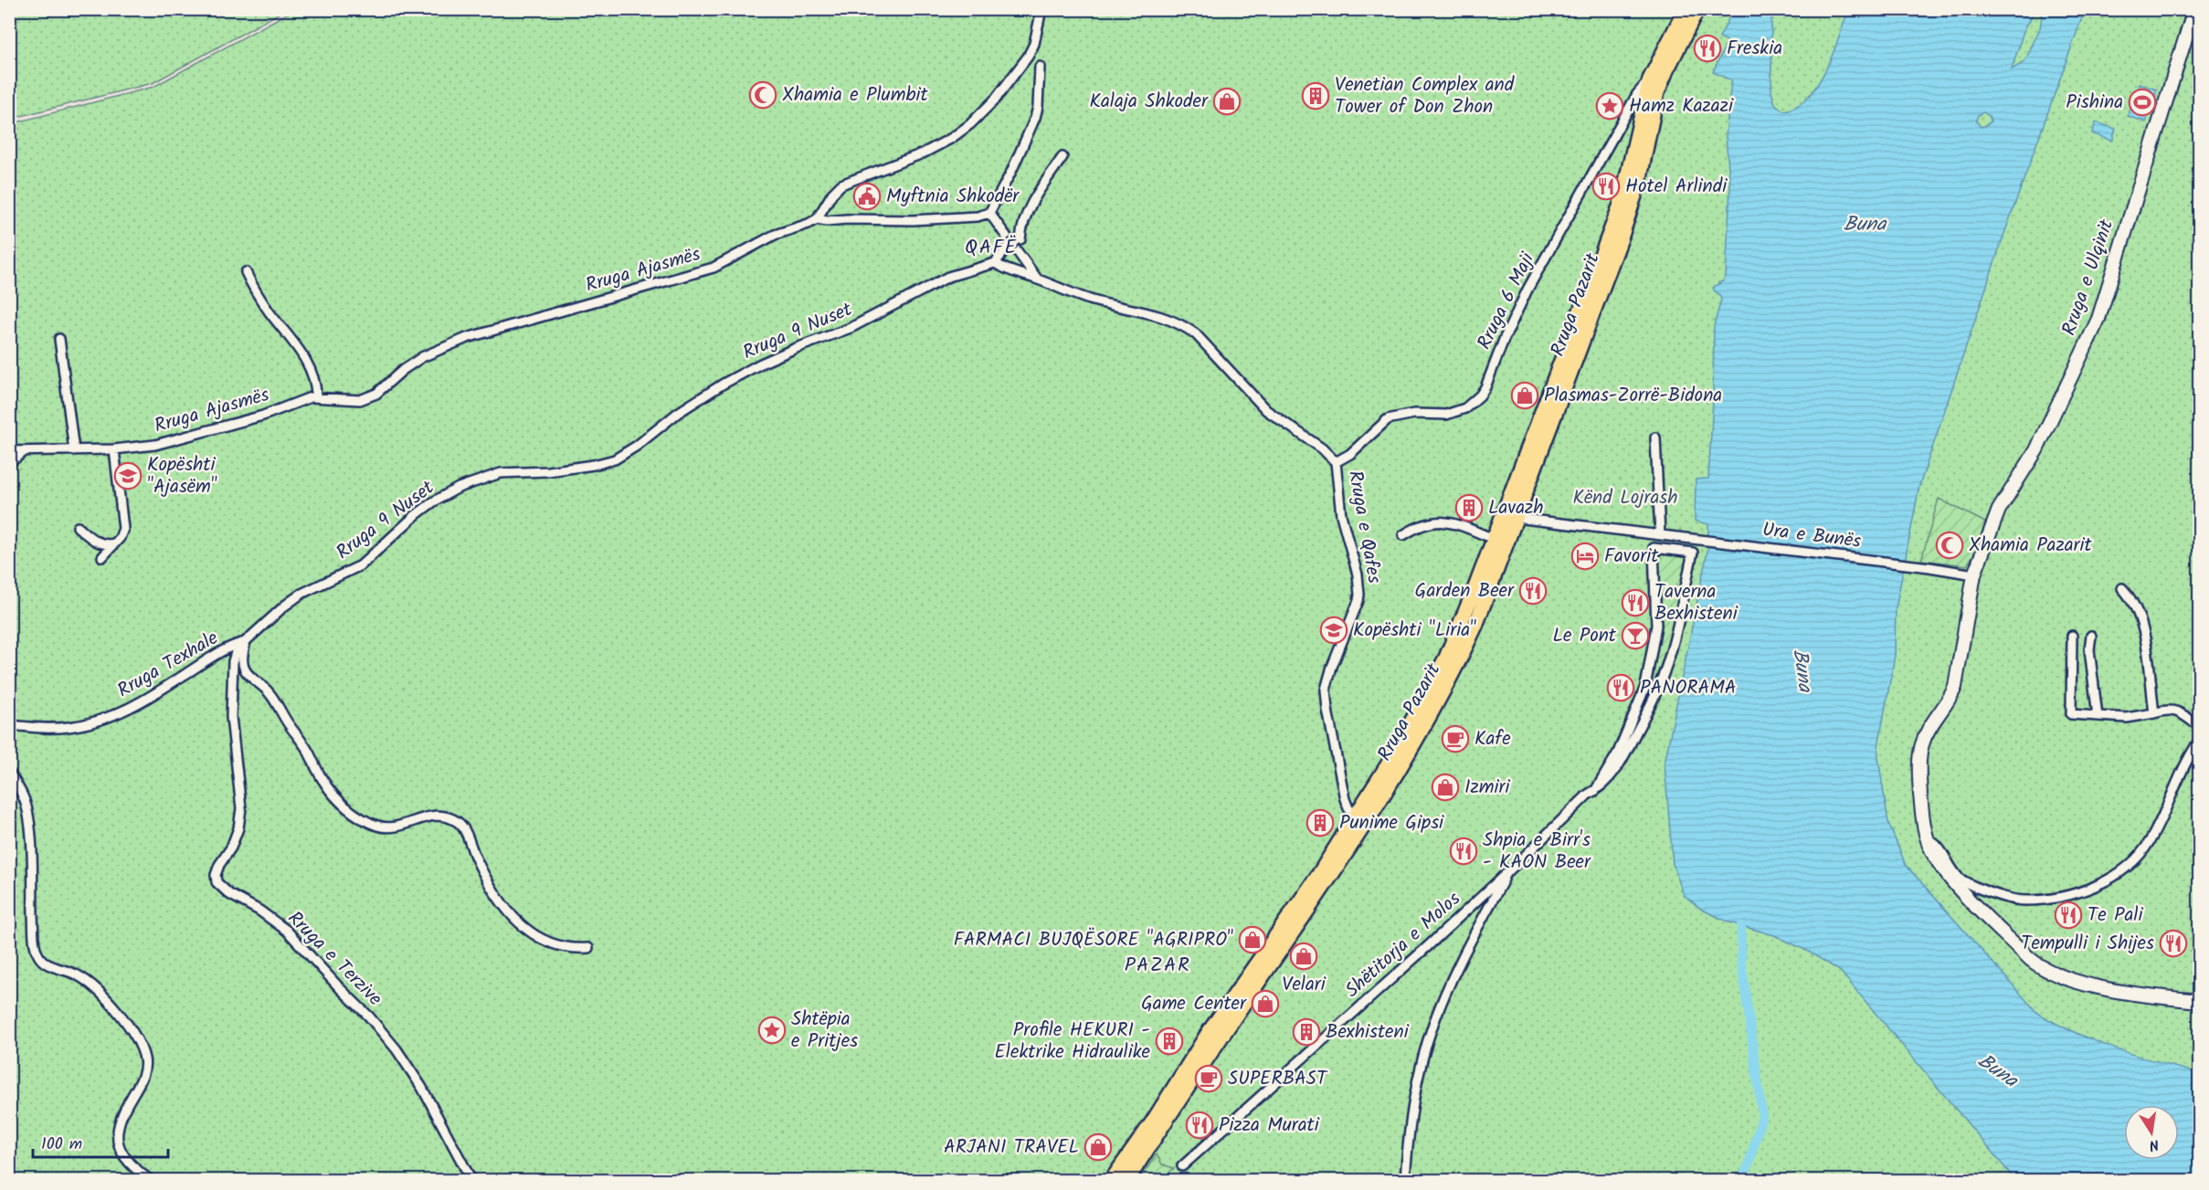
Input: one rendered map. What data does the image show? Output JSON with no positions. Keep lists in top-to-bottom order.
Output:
{
  "streets": {
    "main road": ["Rruga e Ulqinit", "Rruga Pazarit"],
    "street": [
      "Rruga Ajasmës",
      "Rruga 6 Maji",
      "Rruga 9 Nuset",
      "Rruga e Qafes",
      "Ura e Bunës",
      "Rruga Texhale",
      "Shëtitorja e Molos",
      "Rruga e Terzive"
    ]
  },
  "crossings": [
    ["Rruga e Ulqinit", "Ura e Bunës"],
    ["Rruga 6 Maji", "Rruga Pazarit"],
    ["Rruga 6 Maji", "Rruga e Qafes"],
    ["Rruga Pazarit", "Rruga e Qafes"],
    ["Rruga Pazarit", "Ura e Bunës"],
    ["Rruga 9 Nuset", "Rruga e Qafes"],
    ["Rruga 9 Nuset", "Rruga Texhale"],
    ["Rruga 9 Nuset", "Rruga e Terzive"],
    ["Rruga Texhale", "Rruga e Terzive"]
  ],
  "districts": ["QAFË", "PAZAR"],
  "water": ["Buna"],
  "parks": ["Kënd Lojrash"],
  "places": {
    "restaurant": [
      "Freskia",
      "Hotel Arlindi",
      "Garden Beer",
      "Taverna Bexhisteni",
      "PANORAMA",
      "Shpia e Birr's - KAON Beer",
      "Te Pali",
      "Tempulli i Shijes",
      "Pizza Murati"
    ],
    "mosque": ["Xhamia e Plumbit", "Xhamia Pazarit"],
    "building": [
      "Venetian Complex and Tower of Don Zhon",
      "Lavazh",
      "Punime Gipsi",
      "Bexhisteni",
      "Profile HEKURI - Elektrike Hidraulike"
    ],
    "shop": [
      "Kalaja Shkoder",
      "Plasmas-Zorrë-Bidona",
      "Izmiri",
      "FARMACI BUJQËSORE \"AGRIPRO\"",
      "Velari",
      "Game Center",
      "ARJANI TRAVEL"
    ],
    "sports": ["Pishina"],
    "place": ["Hamz Kazazi", "Shtëpia e Pritjes"],
    "public building": ["Myftnia Shkodër"],
    "school or university": ["Kopështi \"Ajasëm\"", "Kopështi \"Liria\""],
    "hotel": ["Favorit"],
    "bar": ["Le Pont"],
    "cafe": ["Kafe", "SUPERBAST"]
  },
  "scale_bar": "100 m",
  "north": "bottom"
}
